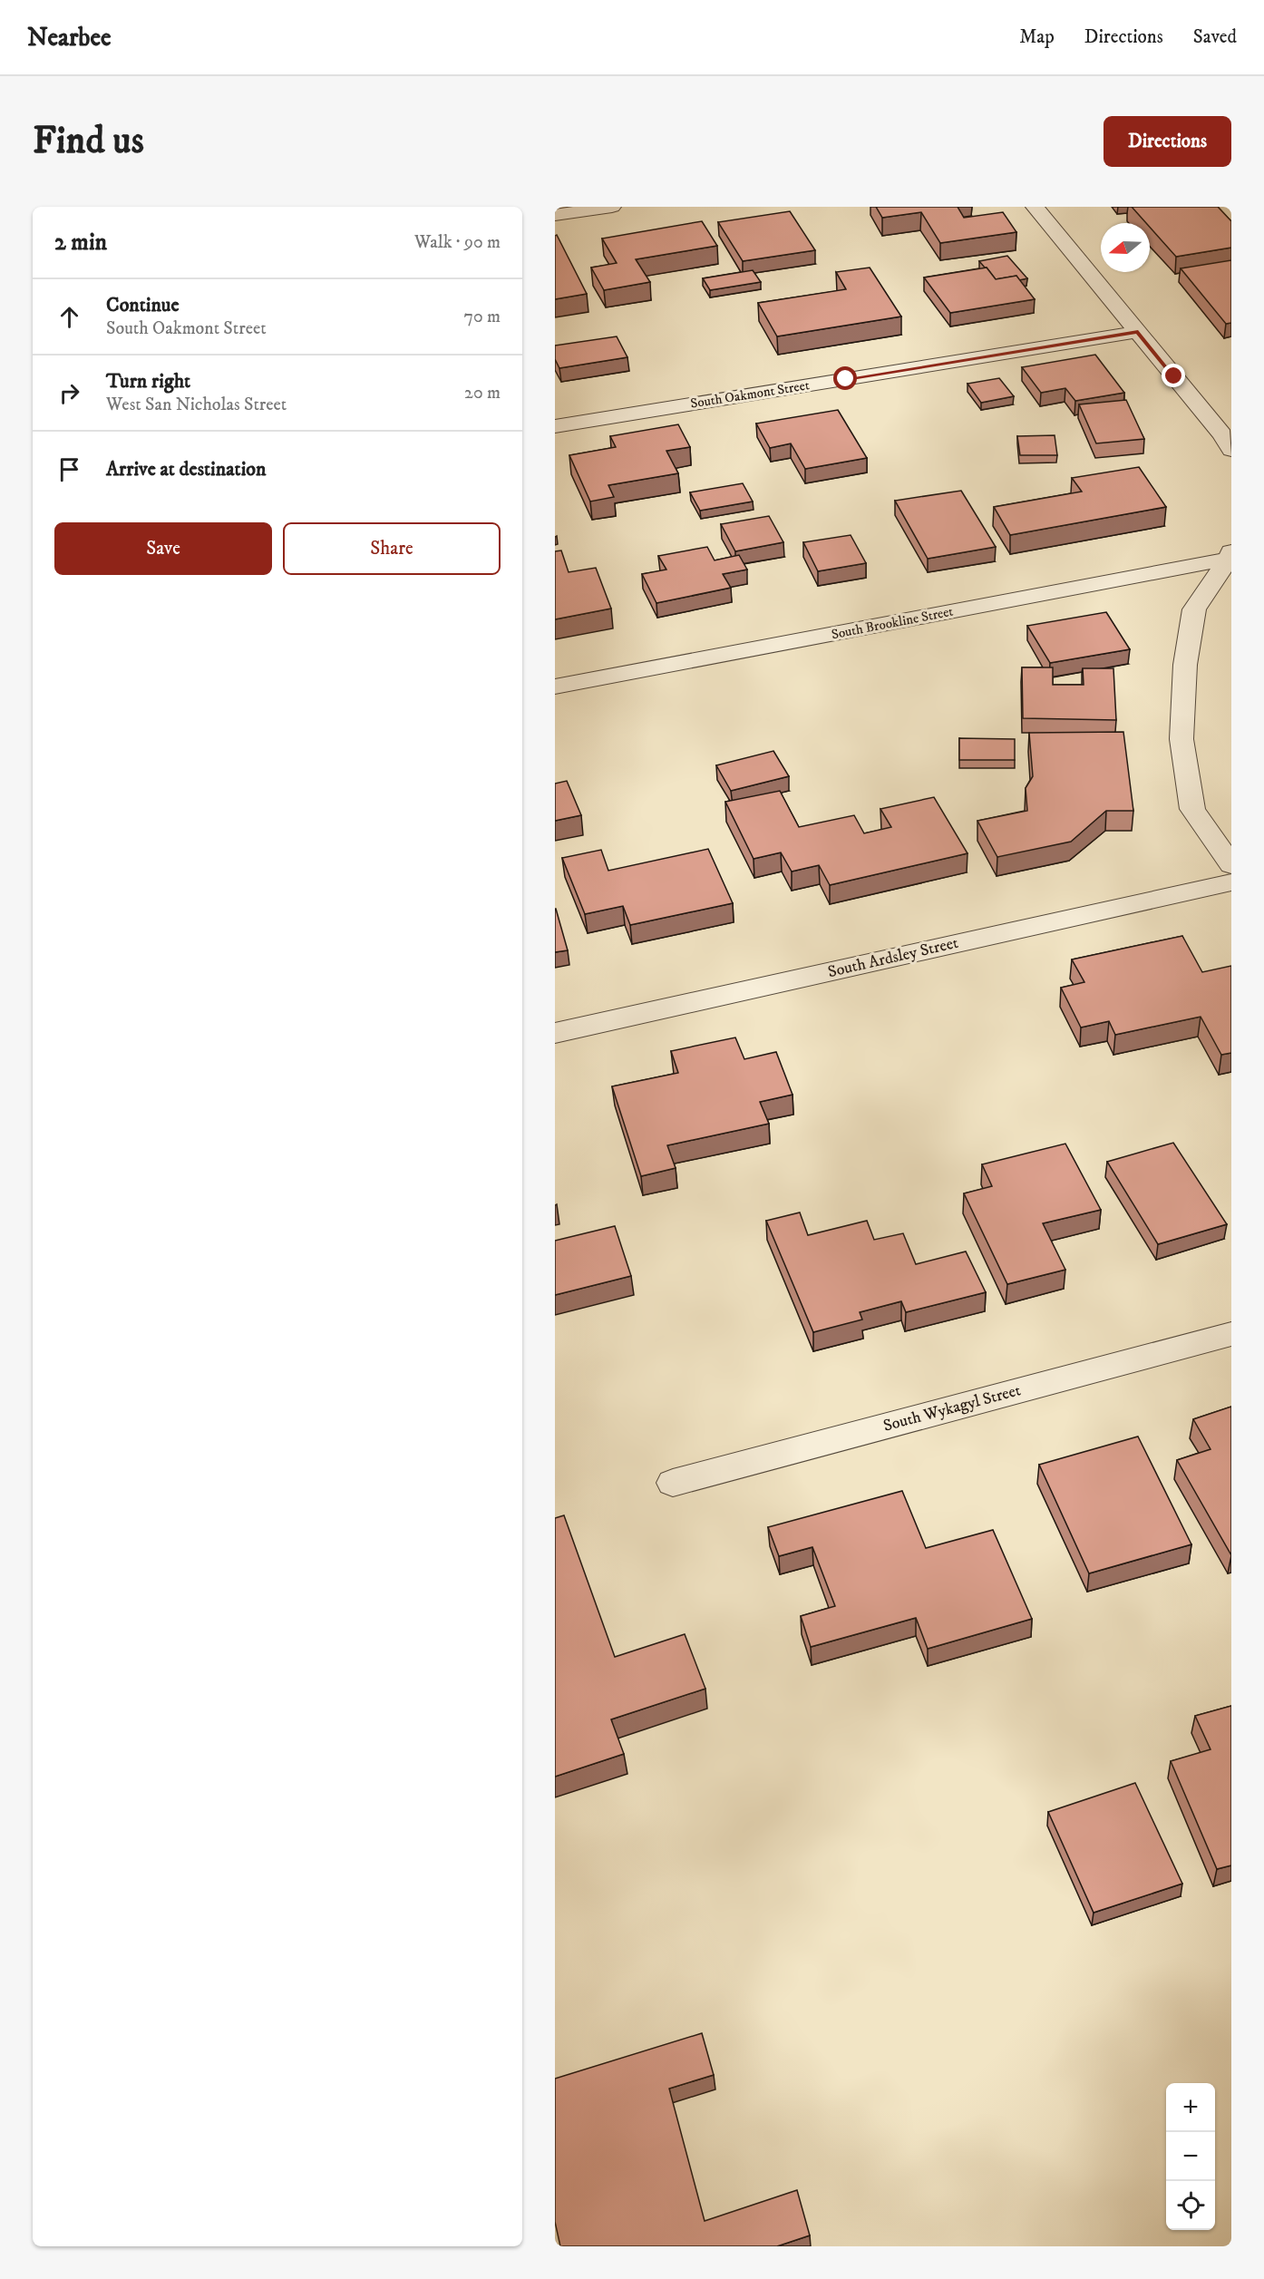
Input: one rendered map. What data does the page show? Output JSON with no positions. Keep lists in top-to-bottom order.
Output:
{
  "streets": {
    "street": [
      "South Oakmont Street",
      "South Brookline Street",
      "South Ardsley Street",
      "South Wykagyl Street"
    ]
  },
  "north": "left",
  "page": {
    "header": "Nearbee",
    "nav": ["Map", "Directions", "Saved"],
    "buttons": [
      "Directions",
      ["Save", "Share"]
    ],
    "title": "Find us",
    "heading": ["2 min", "Walk · 90 m"],
    "list": [
      ["Continue", "South Oakmont Street", "70 m"],
      ["Turn right", "West San Nicholas Street", "20 m"],
      "Arrive at destination"
    ],
    "map_buttons": ["+", "−"]
  }
}
